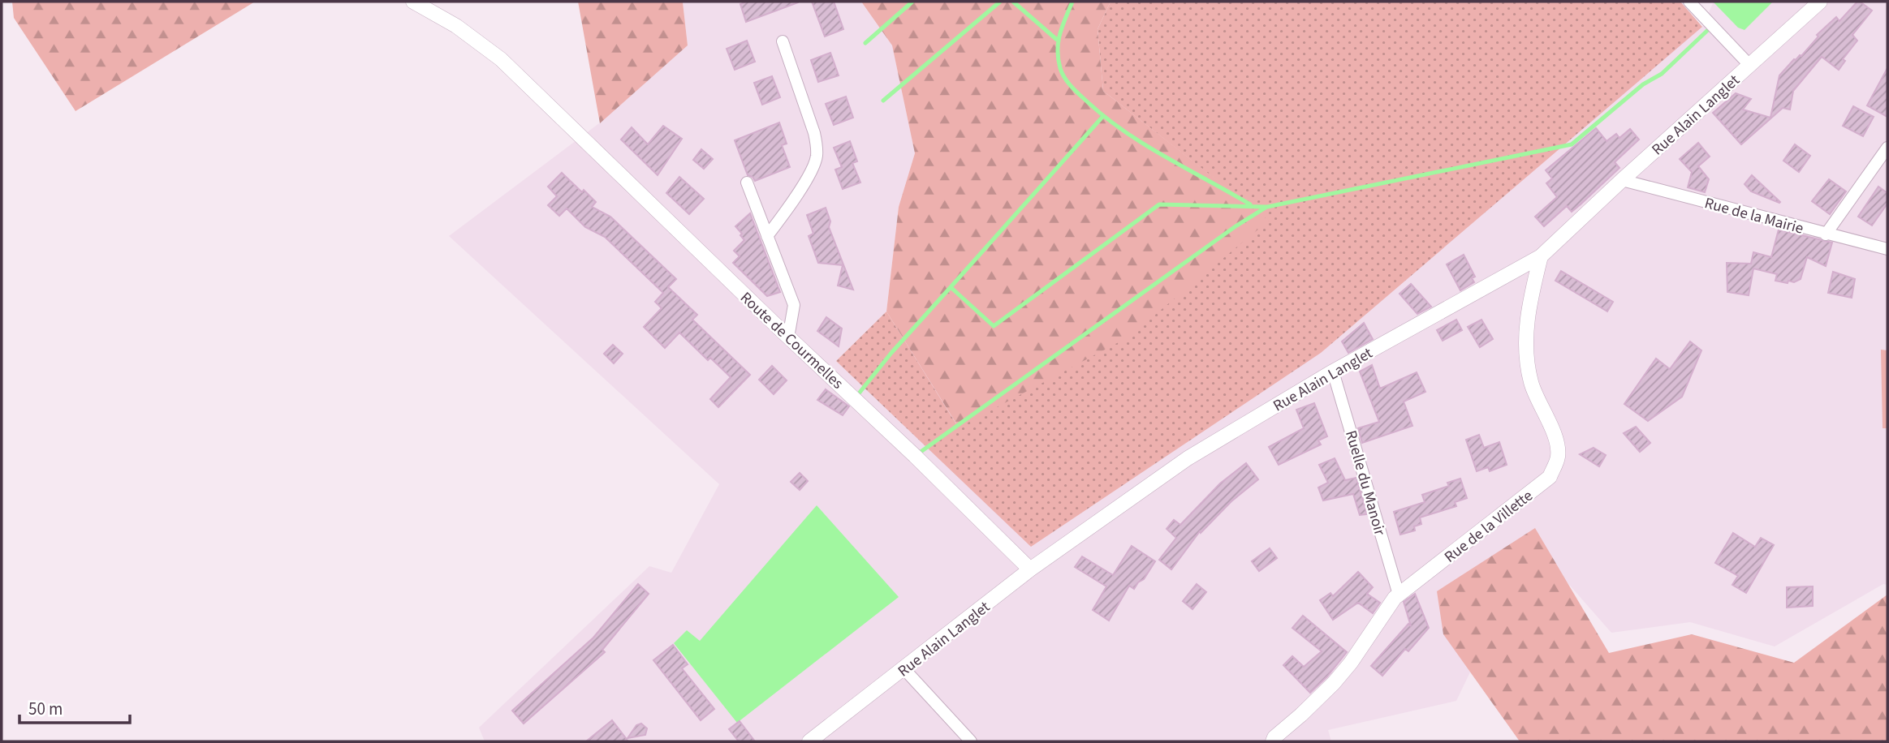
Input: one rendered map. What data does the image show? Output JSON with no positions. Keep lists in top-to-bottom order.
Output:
{
  "streets": {
    "street": [
      "Rue Alain Langlet",
      "Rue de la Mairie",
      "Route de Courmelles",
      "Ruelle du Manoir",
      "Rue de la Villette"
    ]
  },
  "crossings": [
    ["Rue Alain Langlet", "Rue de la Mairie"],
    ["Rue Alain Langlet", "Route de Courmelles"],
    ["Rue Alain Langlet", "Ruelle du Manoir"],
    ["Rue Alain Langlet", "Rue de la Villette"],
    ["Ruelle du Manoir", "Rue de la Villette"]
  ],
  "scale_bar": "50 m"
}
